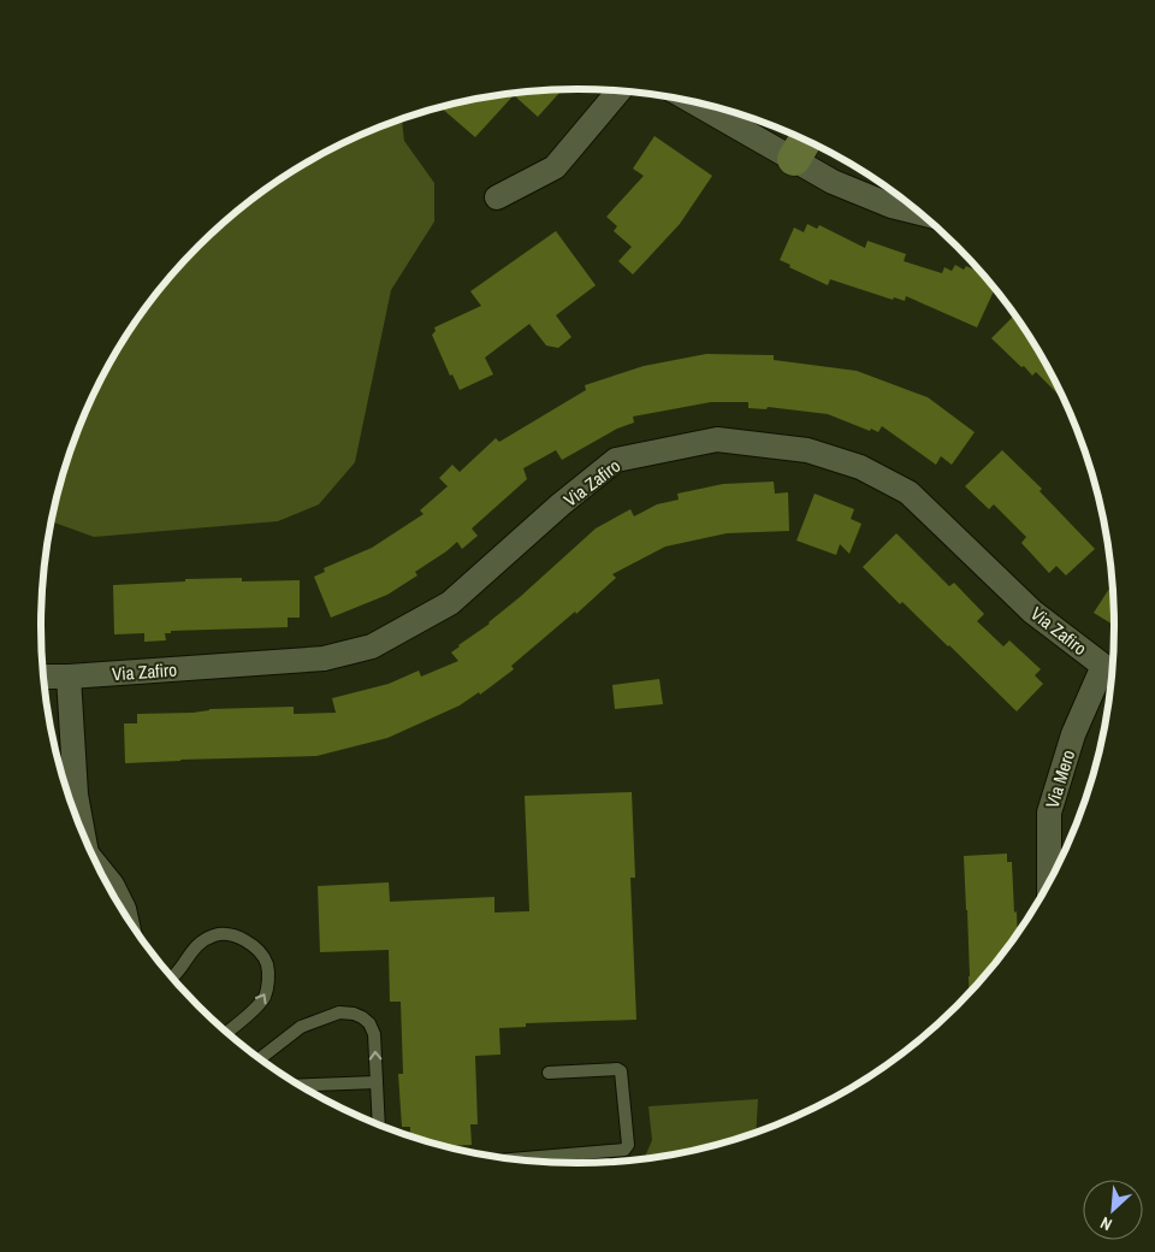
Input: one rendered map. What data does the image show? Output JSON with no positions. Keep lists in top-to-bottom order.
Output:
{
  "streets": {
    "street": ["Via Zafiro", "Via Mero"]
  },
  "crossings": [
    ["Via Zafiro", "Via Mero"]
  ],
  "north": "bottom left"
}
